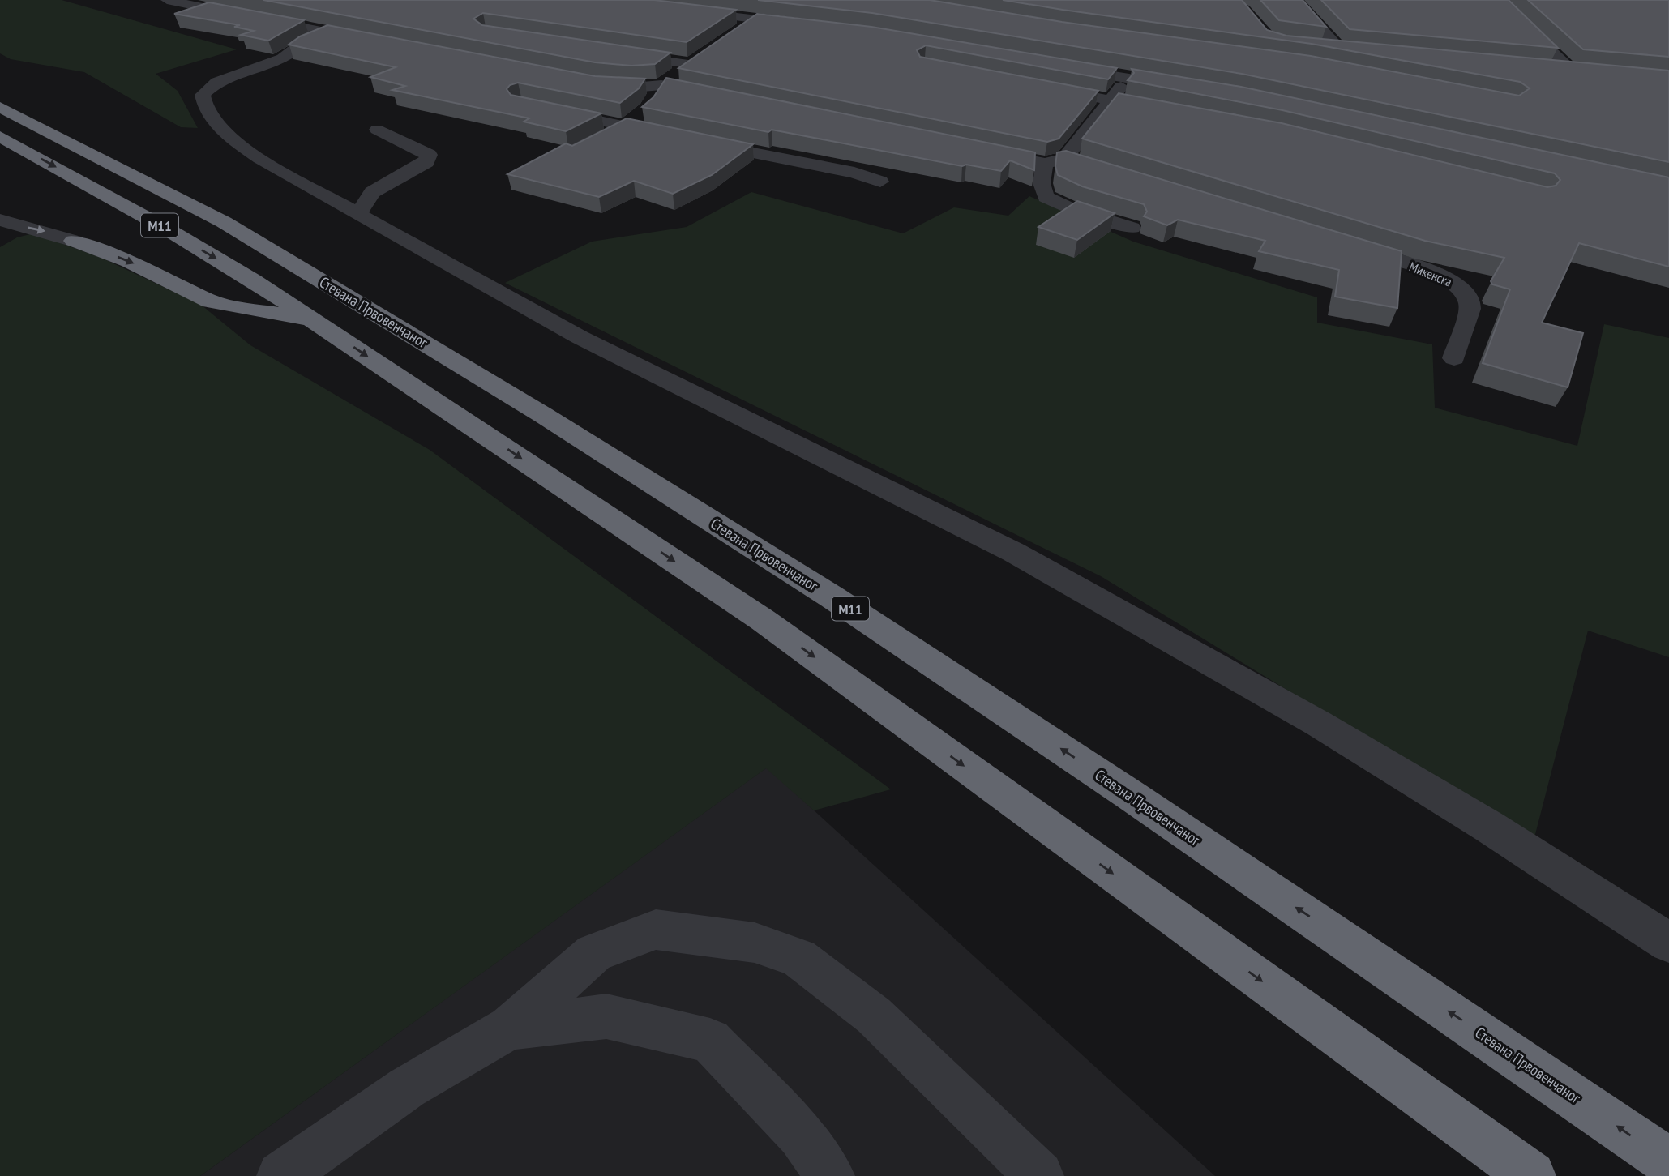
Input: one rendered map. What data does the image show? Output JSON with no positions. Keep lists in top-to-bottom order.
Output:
{
  "streets": {
    "highway": ["M11", "Стевана Првовенчаног"],
    "street": ["Микенска"]
  }
}
